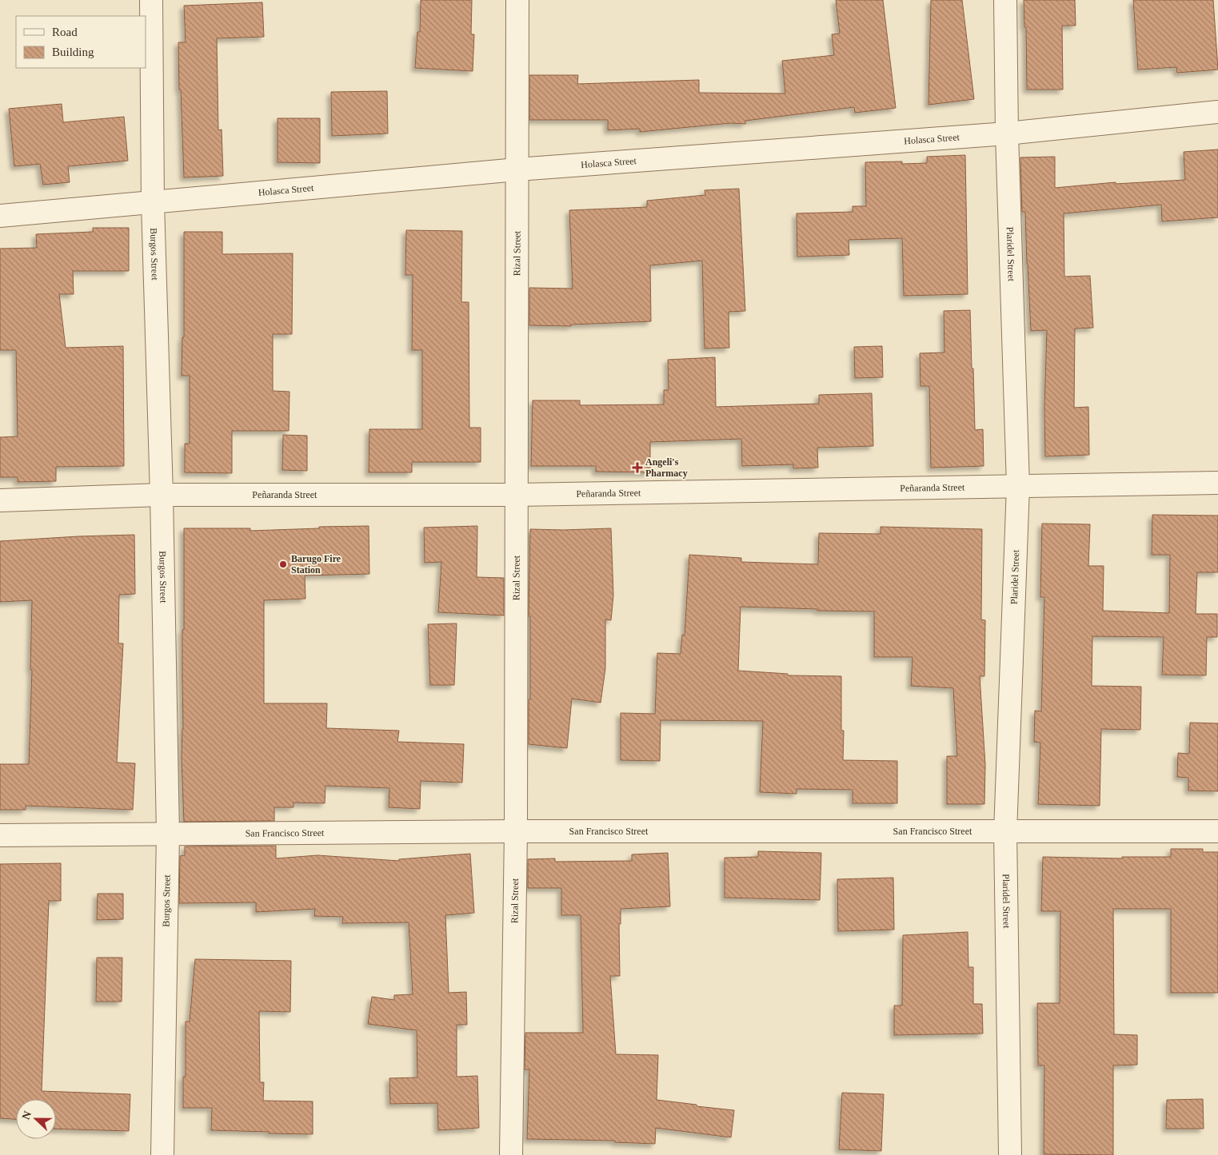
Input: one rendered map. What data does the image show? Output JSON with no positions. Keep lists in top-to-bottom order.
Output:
{
  "streets": {
    "street": [
      "Holasca Street",
      "Burgos Street",
      "Rizal Street",
      "Plaridel Street",
      "Peñaranda Street",
      "San Francisco Street"
    ]
  },
  "crossings": [
    ["Holasca Street", "Burgos Street"],
    ["Holasca Street", "Rizal Street"],
    ["Holasca Street", "Plaridel Street"],
    ["Burgos Street", "Peñaranda Street"],
    ["Burgos Street", "San Francisco Street"],
    ["Rizal Street", "Peñaranda Street"],
    ["Rizal Street", "San Francisco Street"],
    ["Plaridel Street", "Peñaranda Street"],
    ["Plaridel Street", "San Francisco Street"]
  ],
  "places": {
    "health": ["Angeli's Pharmacy"],
    "other": ["Barugo Fire Station"]
  },
  "legend": ["Road", "Building"],
  "north": "left"
}
